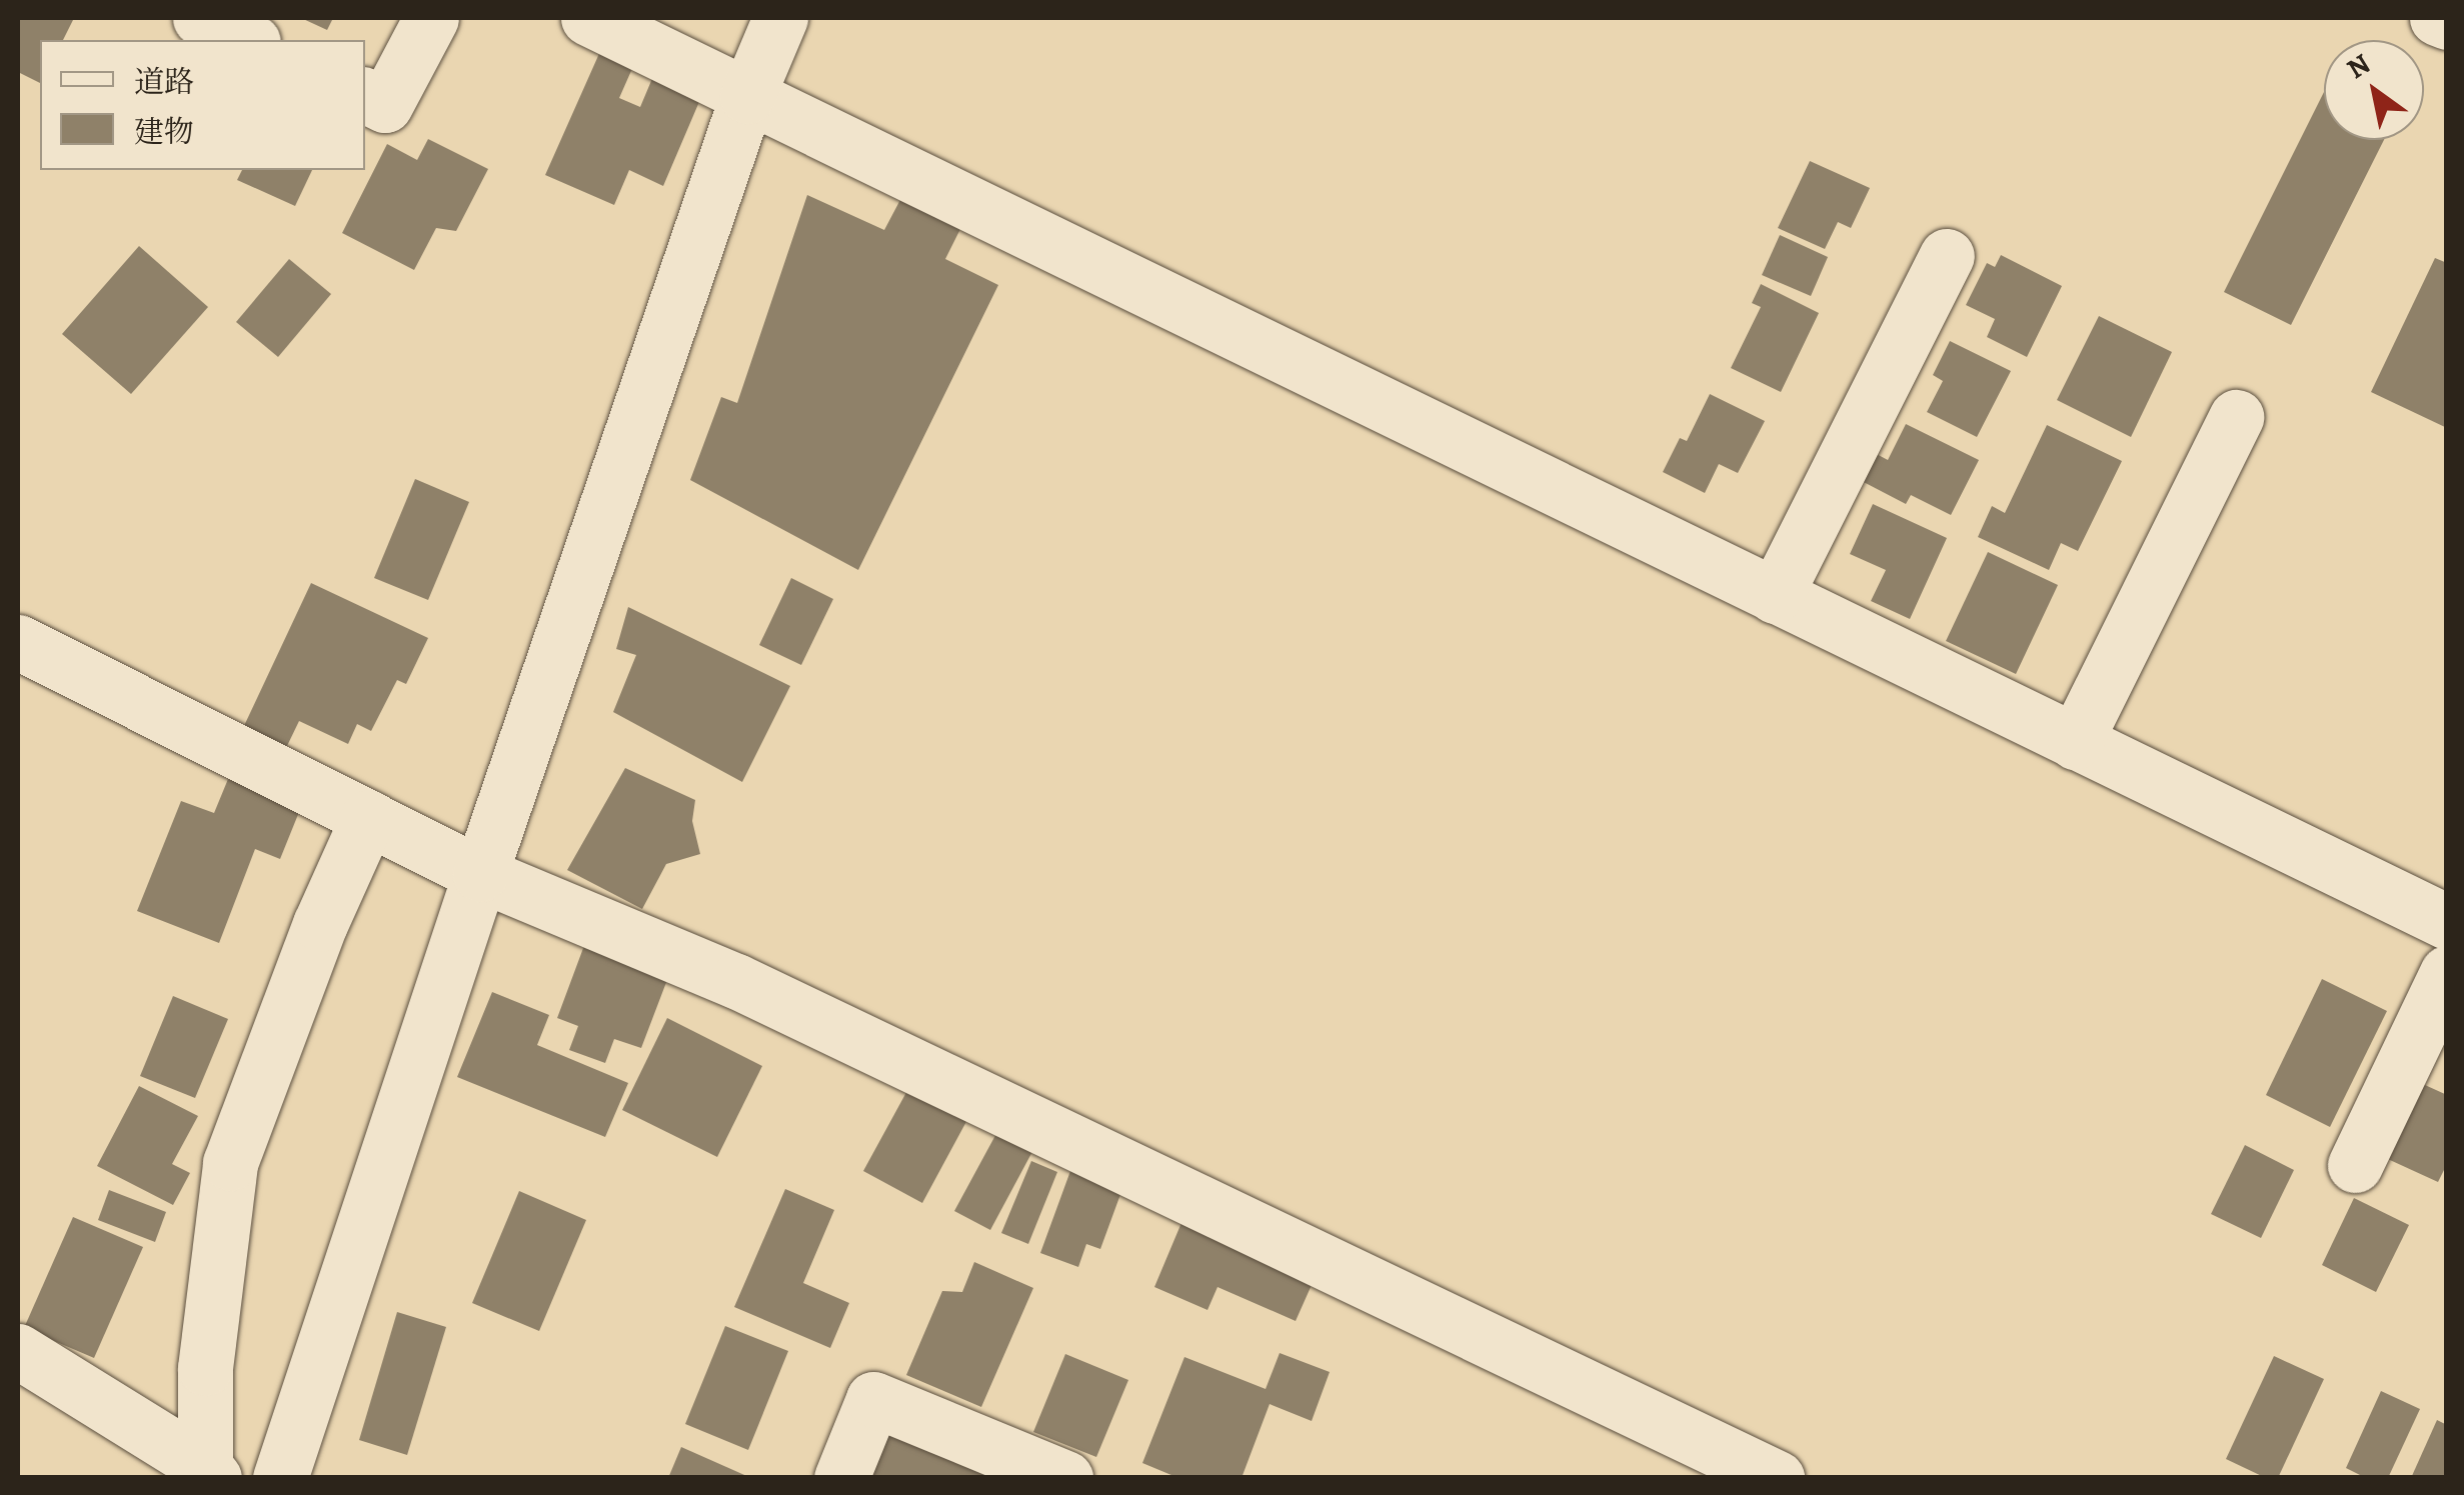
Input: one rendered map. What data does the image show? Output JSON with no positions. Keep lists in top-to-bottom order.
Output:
{
  "legend": ["道路", "建物"],
  "north": "top left"
}
